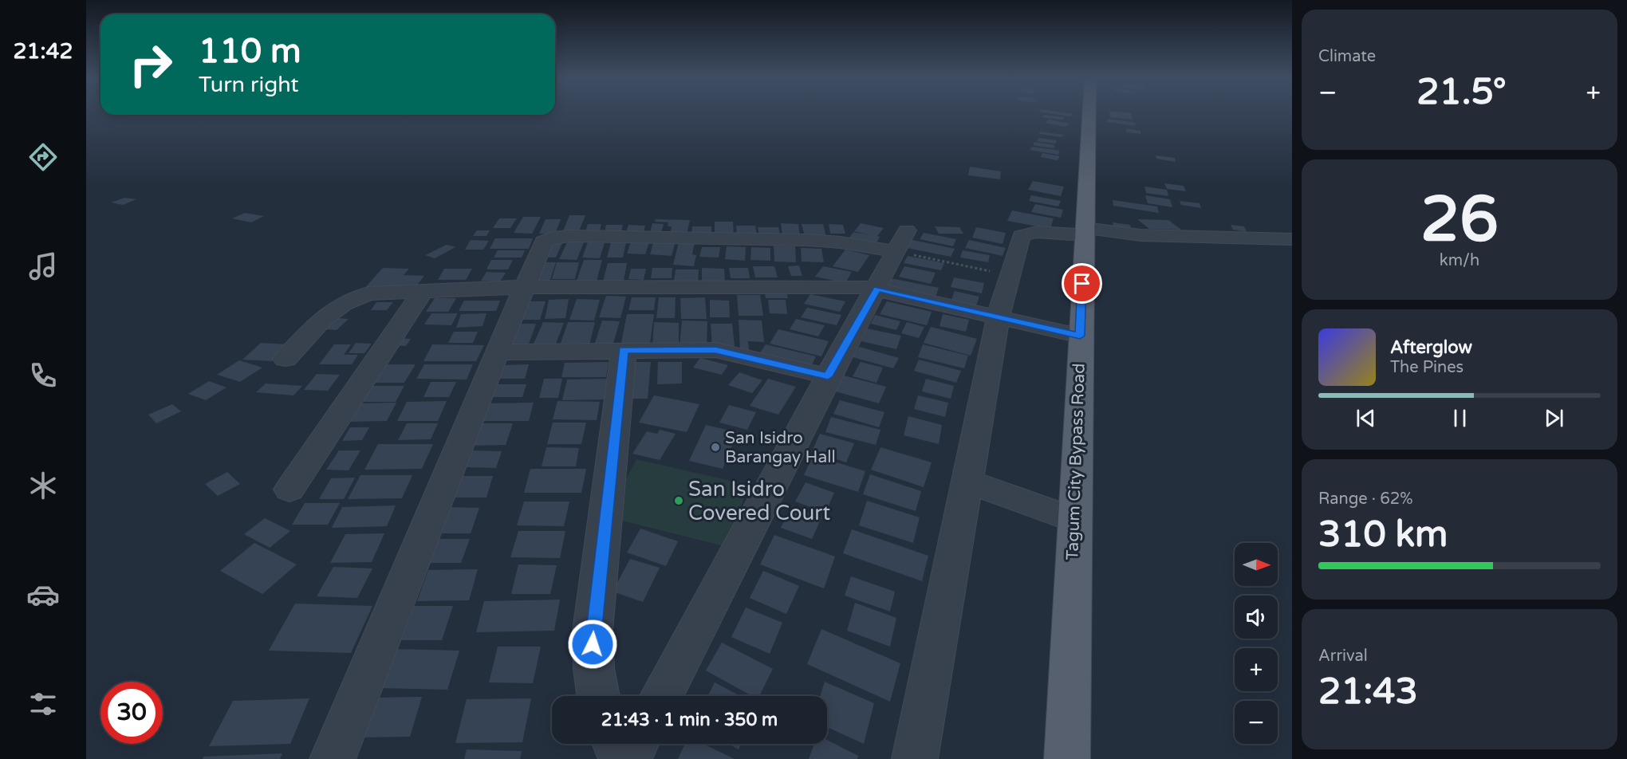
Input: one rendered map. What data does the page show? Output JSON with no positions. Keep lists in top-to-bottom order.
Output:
{
  "streets": {
    "main road": ["Tagum City Bypass Road"]
  },
  "places": ["San Isidro Barangay Hall", "San Isidro Covered Court"],
  "north": "right",
  "page": {
    "tabs": "21:42",
    "tile": [
      "Climate",
      ["26", "km/h"],
      ["Range · 62%", "310 km"],
      ["Arrival", "21:43"]
    ],
    "turn": ["110 m", "Turn right"],
    "heat": ["−", "21.5°", "+"],
    "song": ["Afterglow", "The Pines"],
    "map_buttons": ["+", "−"],
    "limit": "30",
    "trip": "21:43 · 1 min · 350 m"
  }
}
